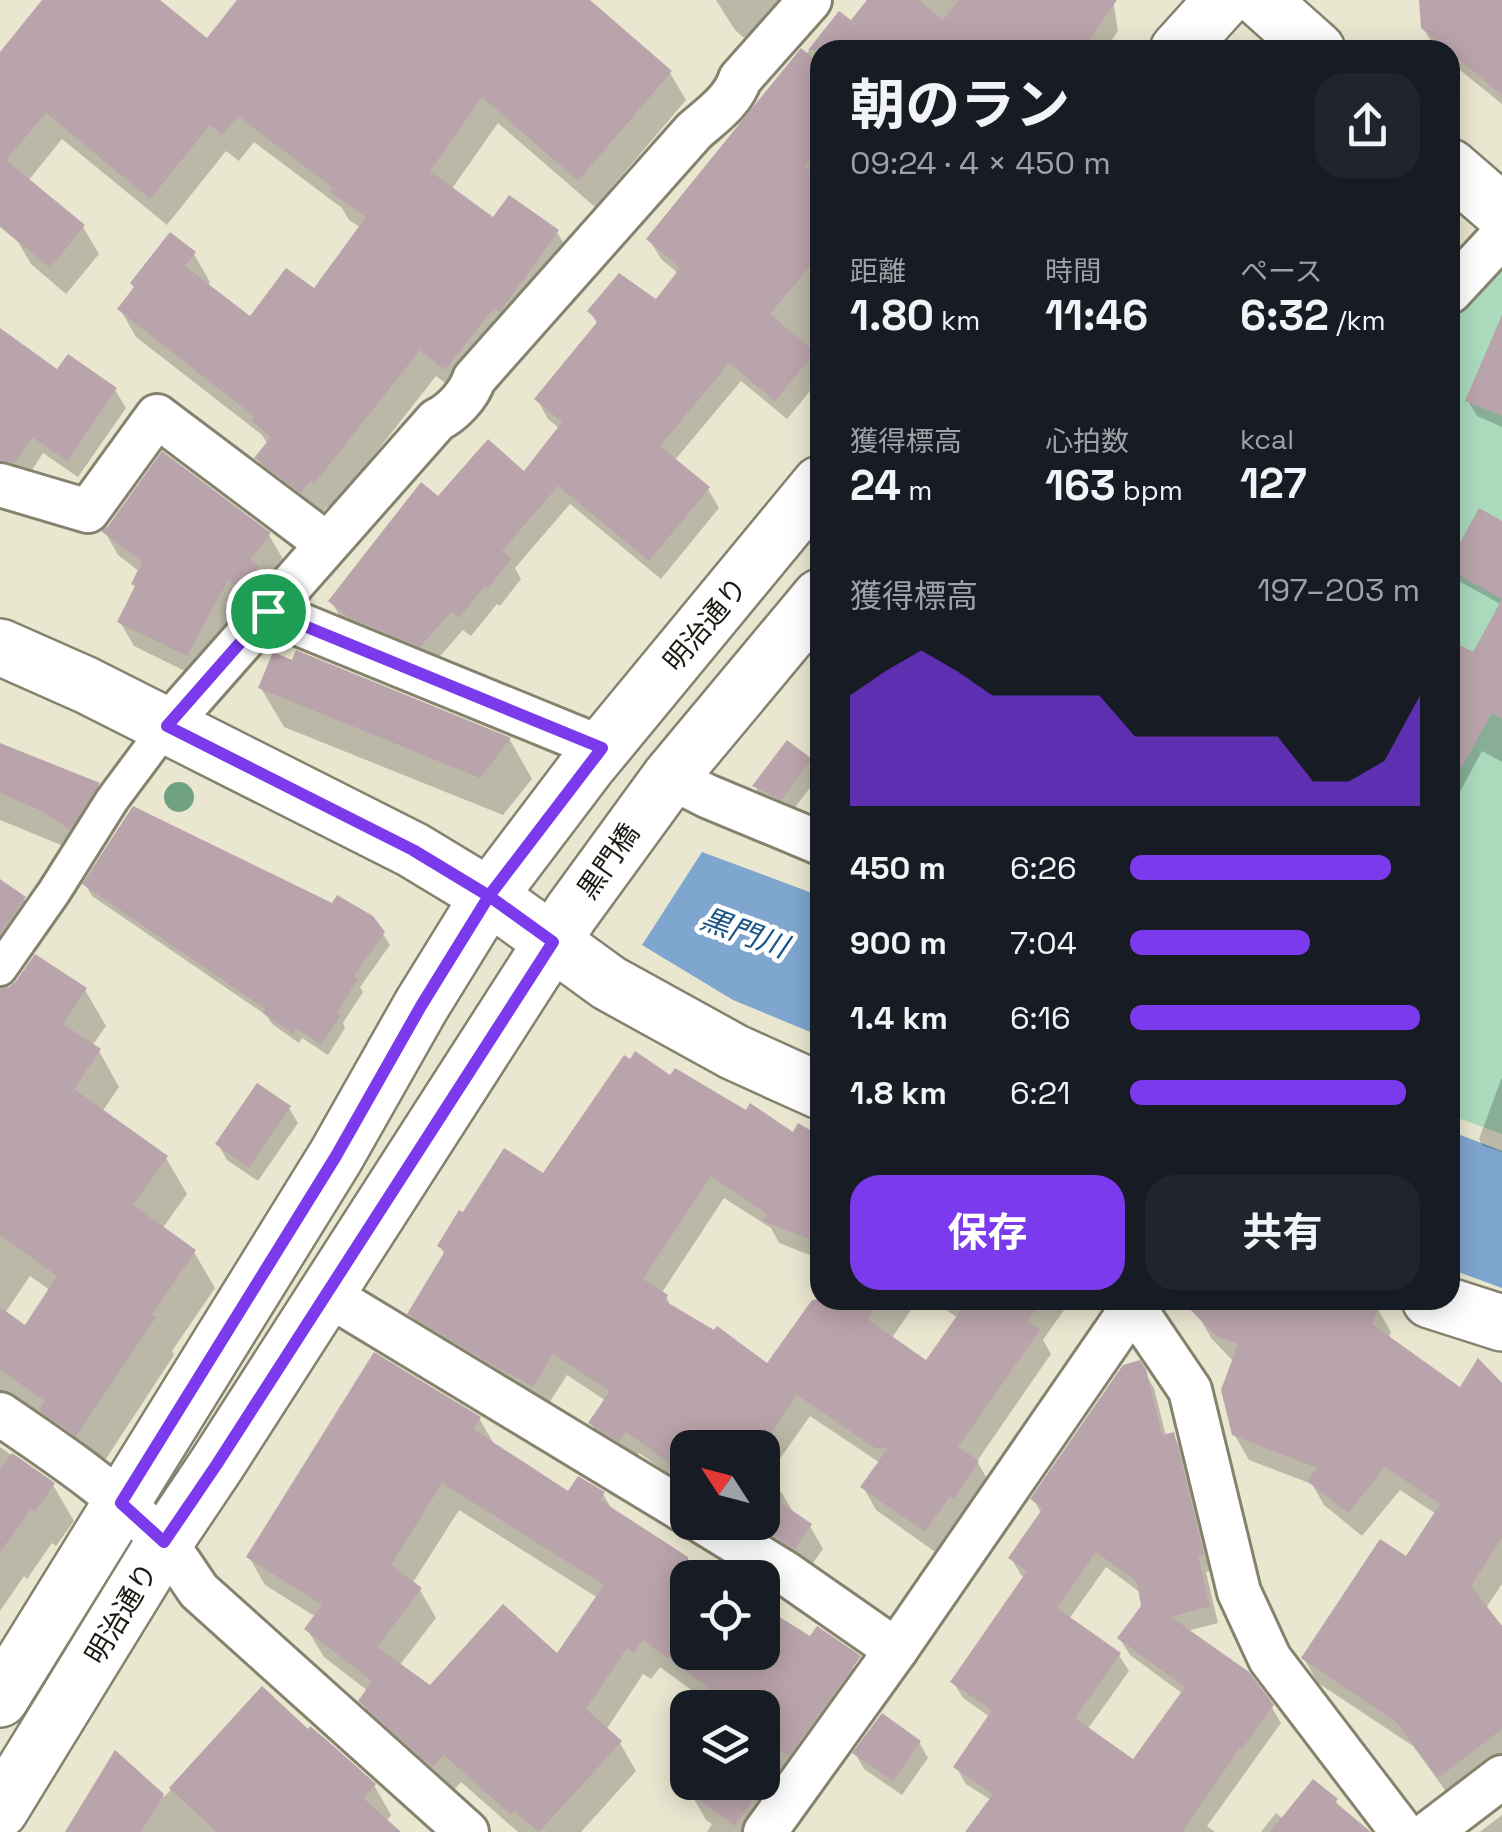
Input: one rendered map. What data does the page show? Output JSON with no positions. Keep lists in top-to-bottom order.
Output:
{
  "streets": {
    "street": ["明治通り", "黒門橋"]
  },
  "crossings": [
    ["明治通り", "黒門橋"]
  ],
  "water": ["黒門川"],
  "north": "top left",
  "page": {
    "heading": ["朝のラン", "09:24 · 4 × 450 m"],
    "stats": [
      ["距離", "1.80 km"],
      ["時間", "11:46"],
      ["ペース", "6:32 /km"],
      ["獲得標高", "24 m"],
      ["心拍数", "163 bpm"],
      ["kcal", "127"]
    ],
    "chart": ["獲得標高", "197–203 m"],
    "list": [
      {
        "name": "450 m",
        "note": "6:26"
      },
      {
        "name": "900 m",
        "note": "7:04"
      },
      {
        "name": "1.4 km",
        "note": "6:16"
      },
      {
        "name": "1.8 km",
        "note": "6:21"
      }
    ],
    "buttons": ["保存", "共有"]
  }
}
